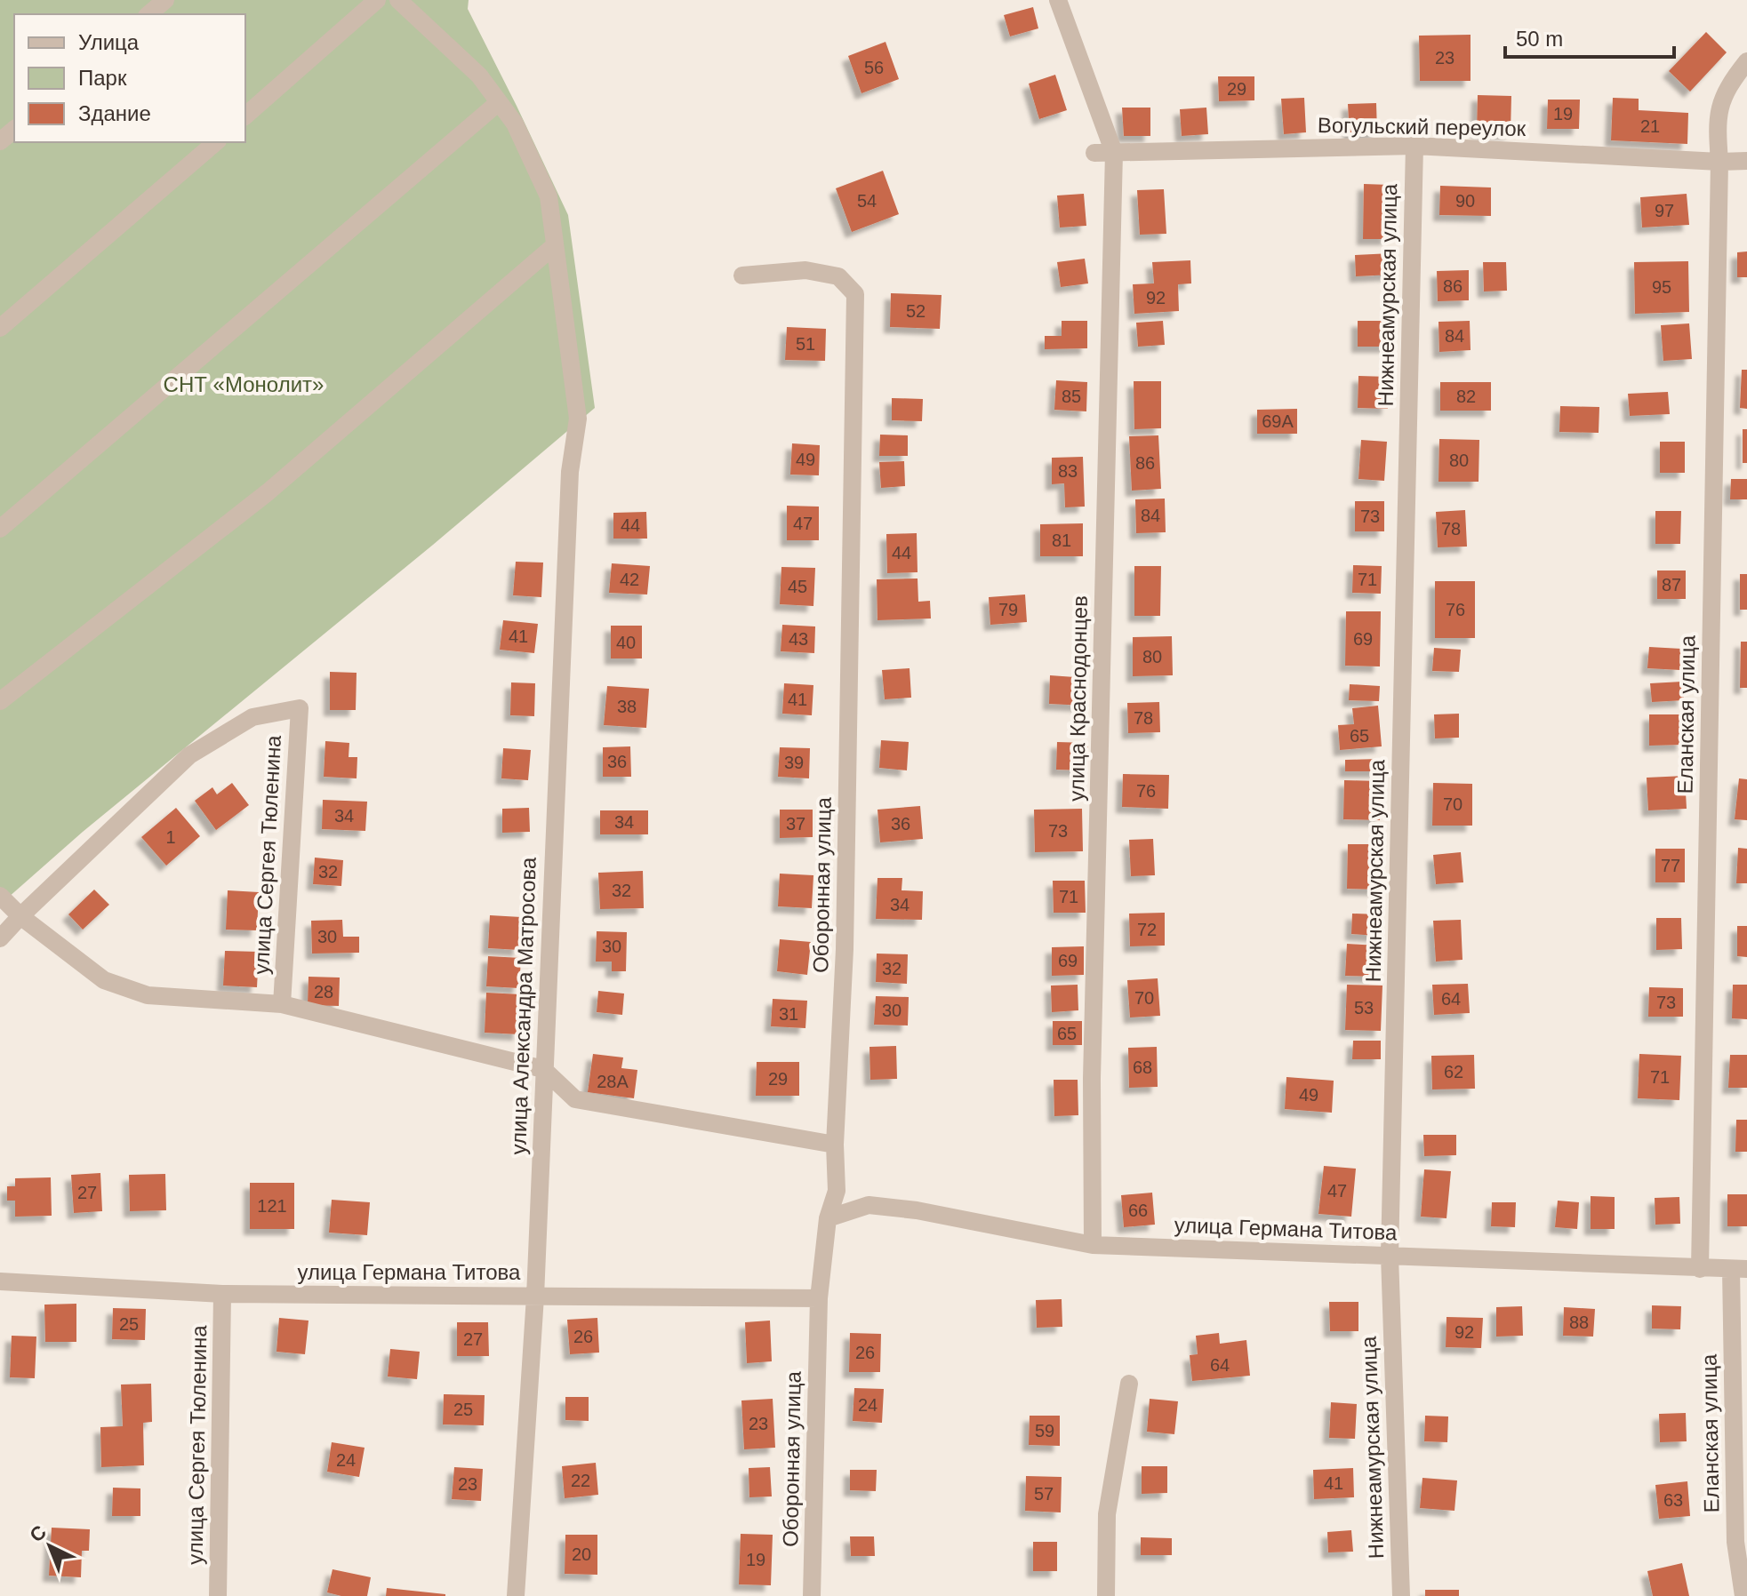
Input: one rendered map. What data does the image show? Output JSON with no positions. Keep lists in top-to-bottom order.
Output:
{
  "streets": {
    "street": [
      "Вогульский переулок",
      "Нижнеамурская улица",
      "улица Краснодонцев",
      "Еланская улица",
      "улица Сергея Тюленина",
      "Оборонная улица",
      "улица Александра Матросова",
      "улица Германа Титова"
    ]
  },
  "crossings": [
    ["Вогульский переулок", "Нижнеамурская улица"],
    ["Вогульский переулок", "улица Краснодонцев"],
    ["Вогульский переулок", "Еланская улица"],
    ["Нижнеамурская улица", "улица Германа Титова"],
    ["улица Краснодонцев", "улица Германа Титова"],
    ["Еланская улица", "улица Германа Титова"],
    ["улица Сергея Тюленина", "улица Германа Титова"],
    ["Оборонная улица", "улица Германа Титова"],
    ["улица Александра Матросова", "улица Германа Титова"]
  ],
  "parks": ["СНТ «Монолит»"],
  "house_numbers": [
    "23",
    "56",
    "29",
    "19",
    "21",
    "54",
    "90",
    "97",
    "86",
    "95",
    "92",
    "52",
    "84",
    "51",
    "85",
    "82",
    "69А",
    "49",
    "80",
    "86",
    "83",
    "84",
    "73",
    "47",
    "44",
    "78",
    "81",
    "44",
    "42",
    "71",
    "87",
    "45",
    "79",
    "76",
    "41",
    "43",
    "69",
    "40",
    "80",
    "41",
    "38",
    "78",
    "65",
    "36",
    "39",
    "76",
    "70",
    "34",
    "34",
    "37",
    "36",
    "73",
    "1",
    "77",
    "32",
    "32",
    "71",
    "34",
    "72",
    "30",
    "30",
    "69",
    "32",
    "28",
    "70",
    "64",
    "73",
    "53",
    "30",
    "31",
    "65",
    "68",
    "62",
    "71",
    "29",
    "28А",
    "49",
    "47",
    "27",
    "121",
    "66",
    "88",
    "25",
    "92",
    "26",
    "27",
    "26",
    "64",
    "24",
    "25",
    "23",
    "59",
    "24",
    "22",
    "41",
    "23",
    "57",
    "63",
    "20",
    "19"
  ],
  "legend": ["Улица", "Парк", "Здание"],
  "scale_bar": "50 m",
  "north": "top left"
}
